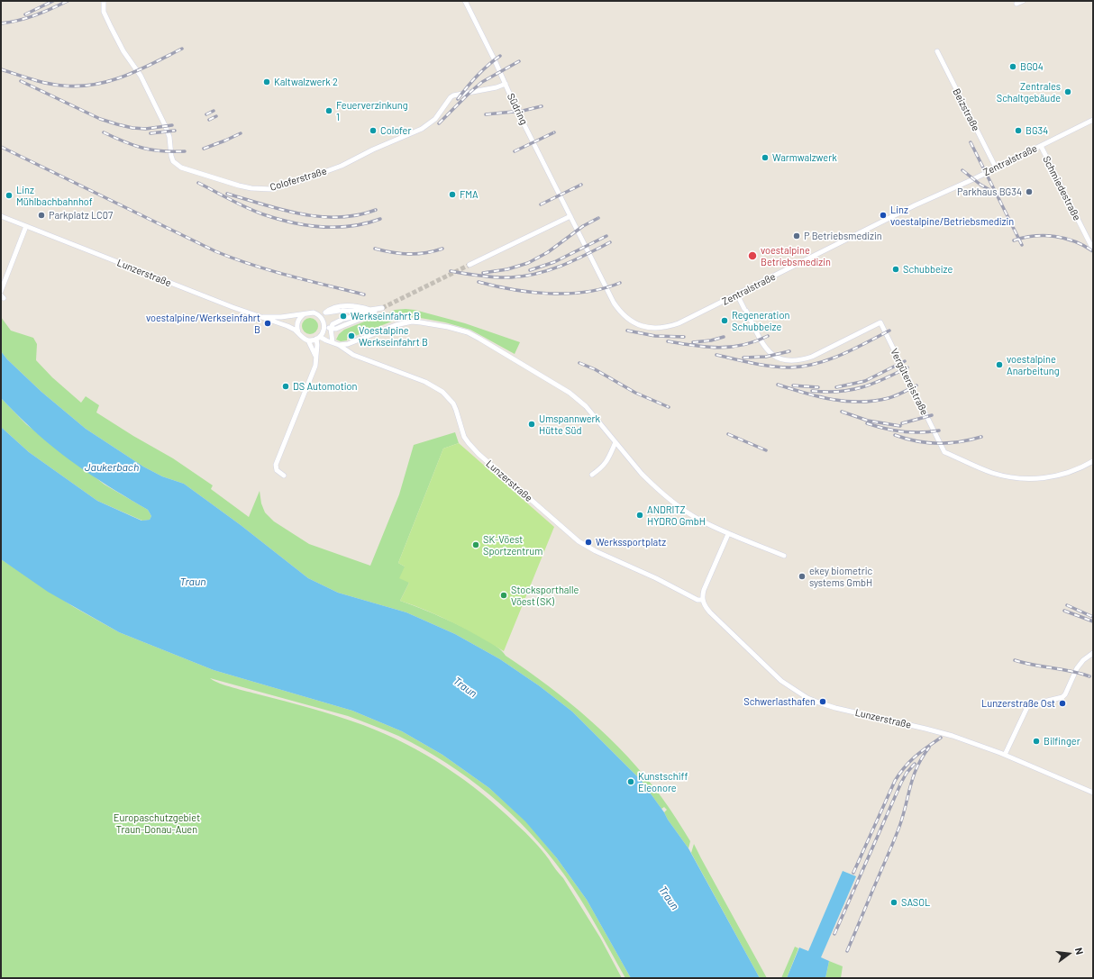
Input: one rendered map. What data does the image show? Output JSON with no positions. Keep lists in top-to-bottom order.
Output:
{
  "streets": {
    "street": [
      "Südring",
      "Beizstraße",
      "Zentralstraße",
      "Coloferstraße",
      "Schmiedestraße",
      "Lunzerstraße",
      "Vergütereistraße"
    ]
  },
  "crossings": [
    ["Südring", "Zentralstraße"],
    ["Südring", "Coloferstraße"],
    ["Beizstraße", "Zentralstraße"],
    ["Zentralstraße", "Schmiedestraße"],
    ["Zentralstraße", "Vergütereistraße"]
  ],
  "water": ["Jaukerbach", "Traun"],
  "parks": ["Europaschutzgebiet Traun-Donau-Auen"],
  "places": [
    "BG04",
    "Kaltwalzwerk 2",
    "Zentrales Schaltgebäude",
    "Feuerverzinkung 1",
    "Colofer",
    "BG34",
    "Warmwalzwerk",
    "Parkhaus BG34",
    "FMA",
    "Linz Mühlbachbahnhof",
    "Parkplatz LC07",
    "Linz voestalpine/Betriebsmedizin",
    "P Betriebsmedizin",
    "voestalpine Betriebsmedizin",
    "Schubbeize",
    "Werkseinfahrt B",
    "Regeneration Schubbeize",
    "voestalpine/Werkseinfahrt B",
    "Voestalpine Werkseinfahrt B",
    "voestalpine Anarbeitung",
    "DS Automotion",
    "Umspannwerk Hütte Süd",
    "ANDRITZ HYDRO GmbH",
    "Werkssportplatz",
    "SK-Vöest Sportzentrum",
    "ekey biometric systems GmbH",
    "Stocksporthalle Vöest (SK)",
    "Schwerlasthafen",
    "Lunzerstraße Ost",
    "Bilfinger",
    "Kunstschiff Eleonore",
    "SASOL"
  ],
  "north": "right"
}
